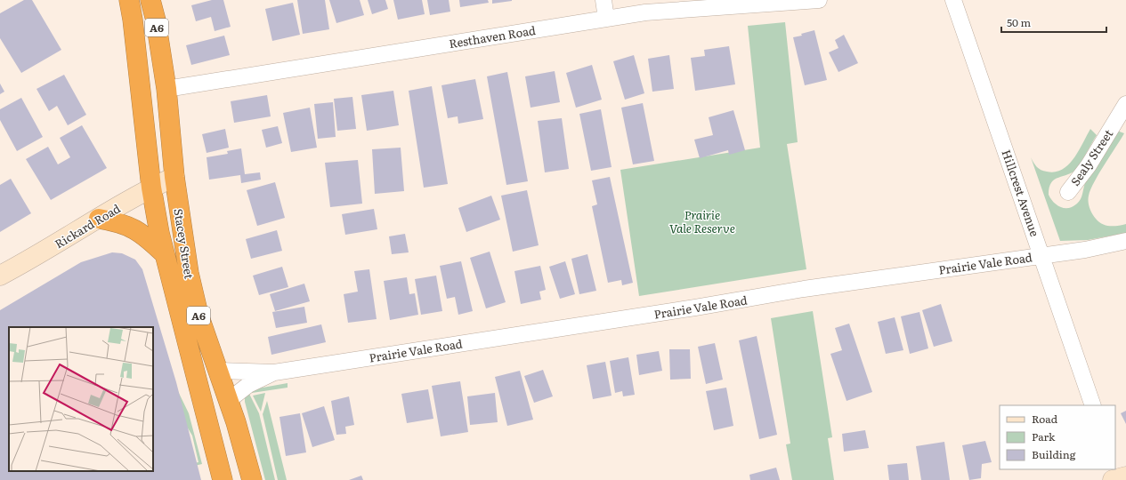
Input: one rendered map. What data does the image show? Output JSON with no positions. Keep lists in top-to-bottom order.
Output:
{
  "streets": {
    "highway": ["A6", "Stacey Street"],
    "main road": ["Rickard Road"],
    "street": [
      "Resthaven Road",
      "Sealy Street",
      "Hillcrest Avenue",
      "Prairie Vale Road"
    ]
  },
  "crossings": [
    ["Resthaven Road", "Stacey Street"],
    ["Hillcrest Avenue", "Prairie Vale Road"],
    ["Rickard Road", "Stacey Street"],
    ["Stacey Street", "Prairie Vale Road"]
  ],
  "parks": ["Prairie Vale Reserve"],
  "legend": ["Road", "Park", "Building"],
  "scale_bar": "50 m"
}
